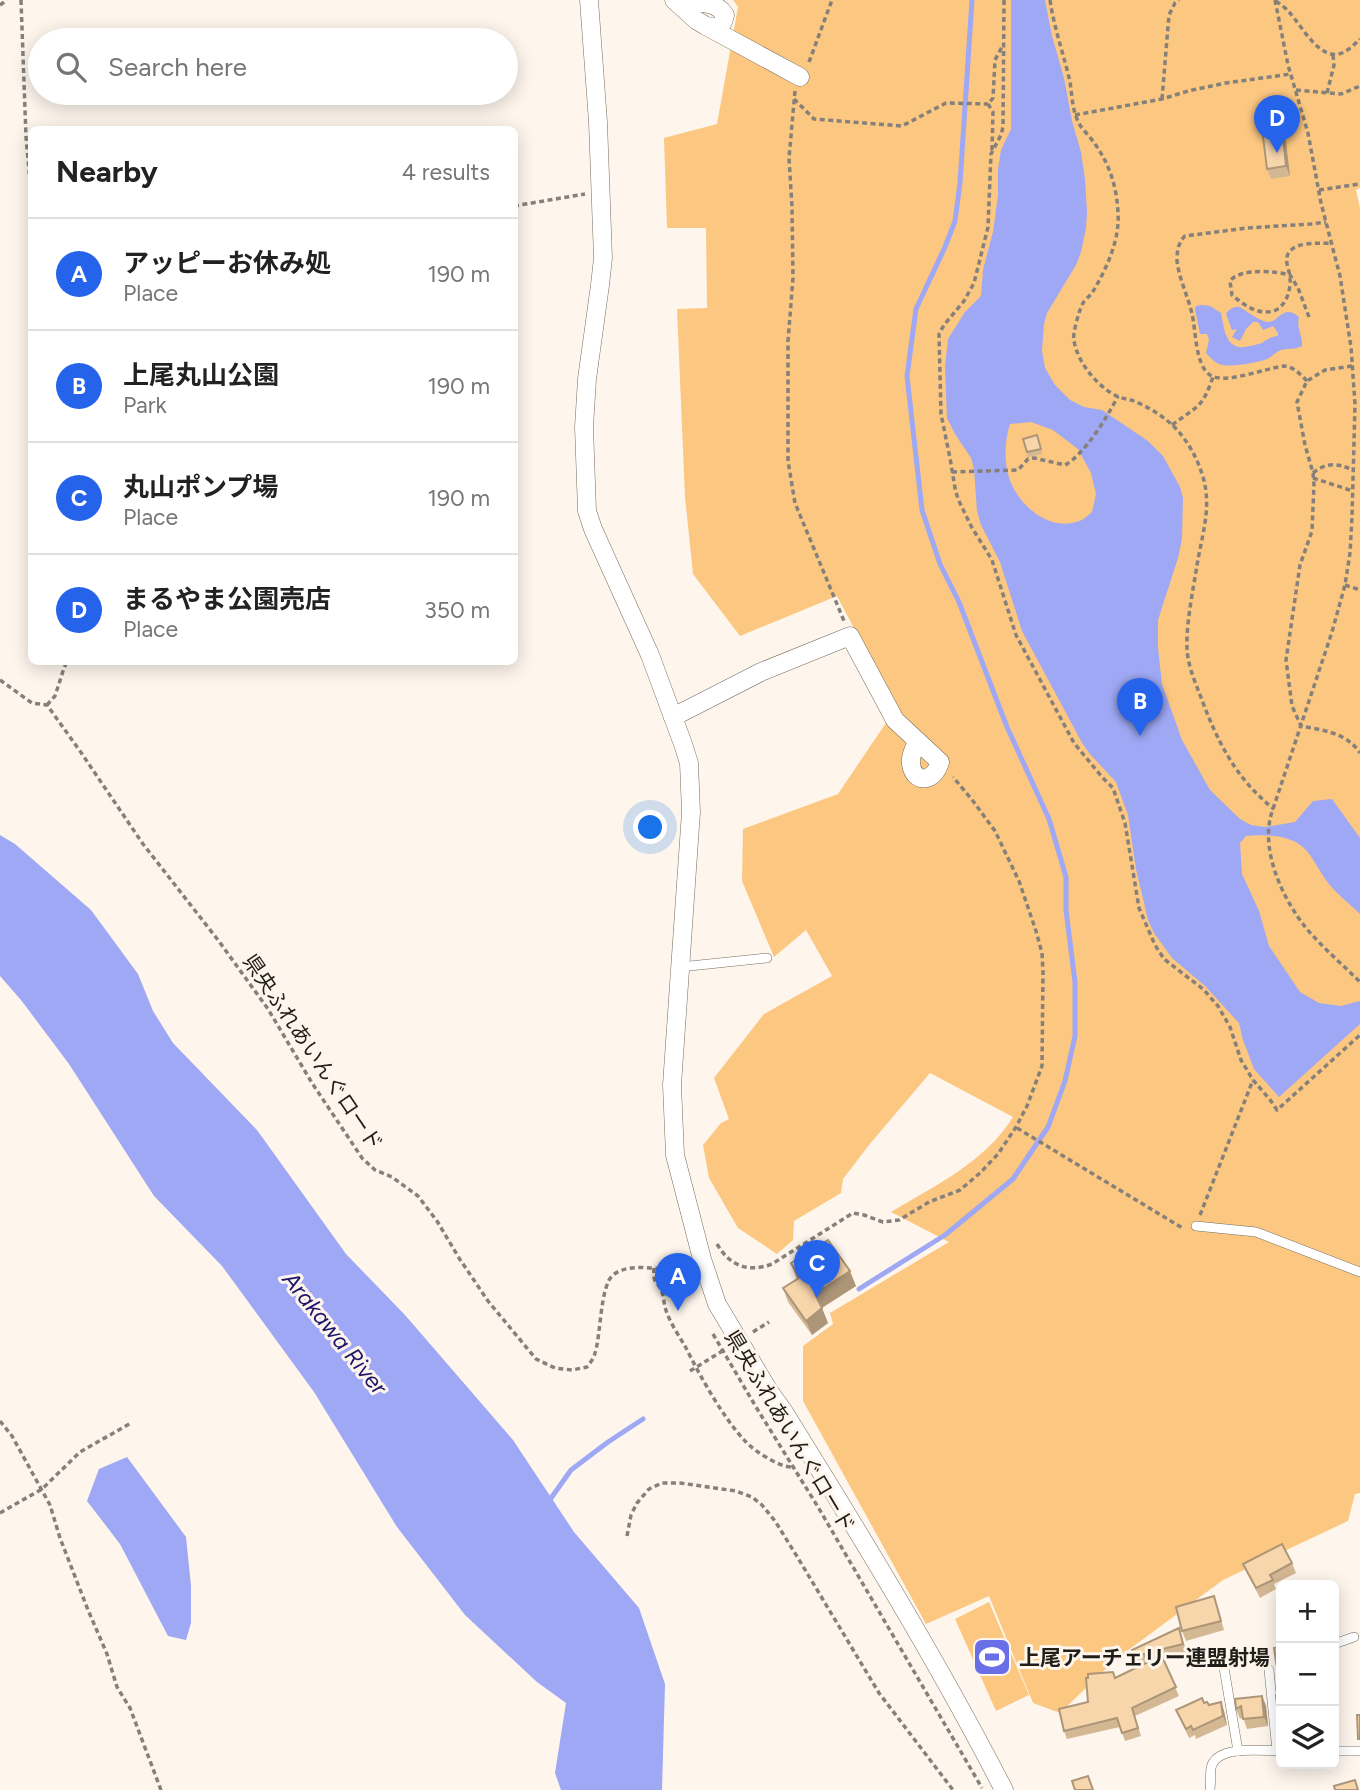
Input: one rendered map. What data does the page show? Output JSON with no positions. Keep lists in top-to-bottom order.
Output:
{
  "streets": {
    "path": ["県央ふれあいんぐロード"]
  },
  "water": ["Arakawa River"],
  "places": {
    "sports": ["上尾アーチェリー連盟射場"]
  },
  "page": {
    "search": "Search here",
    "pins": [
      "D",
      "B",
      "C",
      "A"
    ],
    "heading": ["Nearby", "4 results"],
    "list": [
      {
        "mark": "A",
        "name": "アッピーお休み処",
        "note": "Place",
        "value": "190 m"
      },
      {
        "mark": "B",
        "name": "上尾丸山公園",
        "note": "Park",
        "value": "190 m"
      },
      {
        "mark": "C",
        "name": "丸山ポンプ場",
        "note": "Place",
        "value": "190 m"
      },
      {
        "mark": "D",
        "name": "まるやま公園売店",
        "note": "Place",
        "value": "350 m"
      }
    ],
    "map_buttons": ["+", "−"]
  }
}
